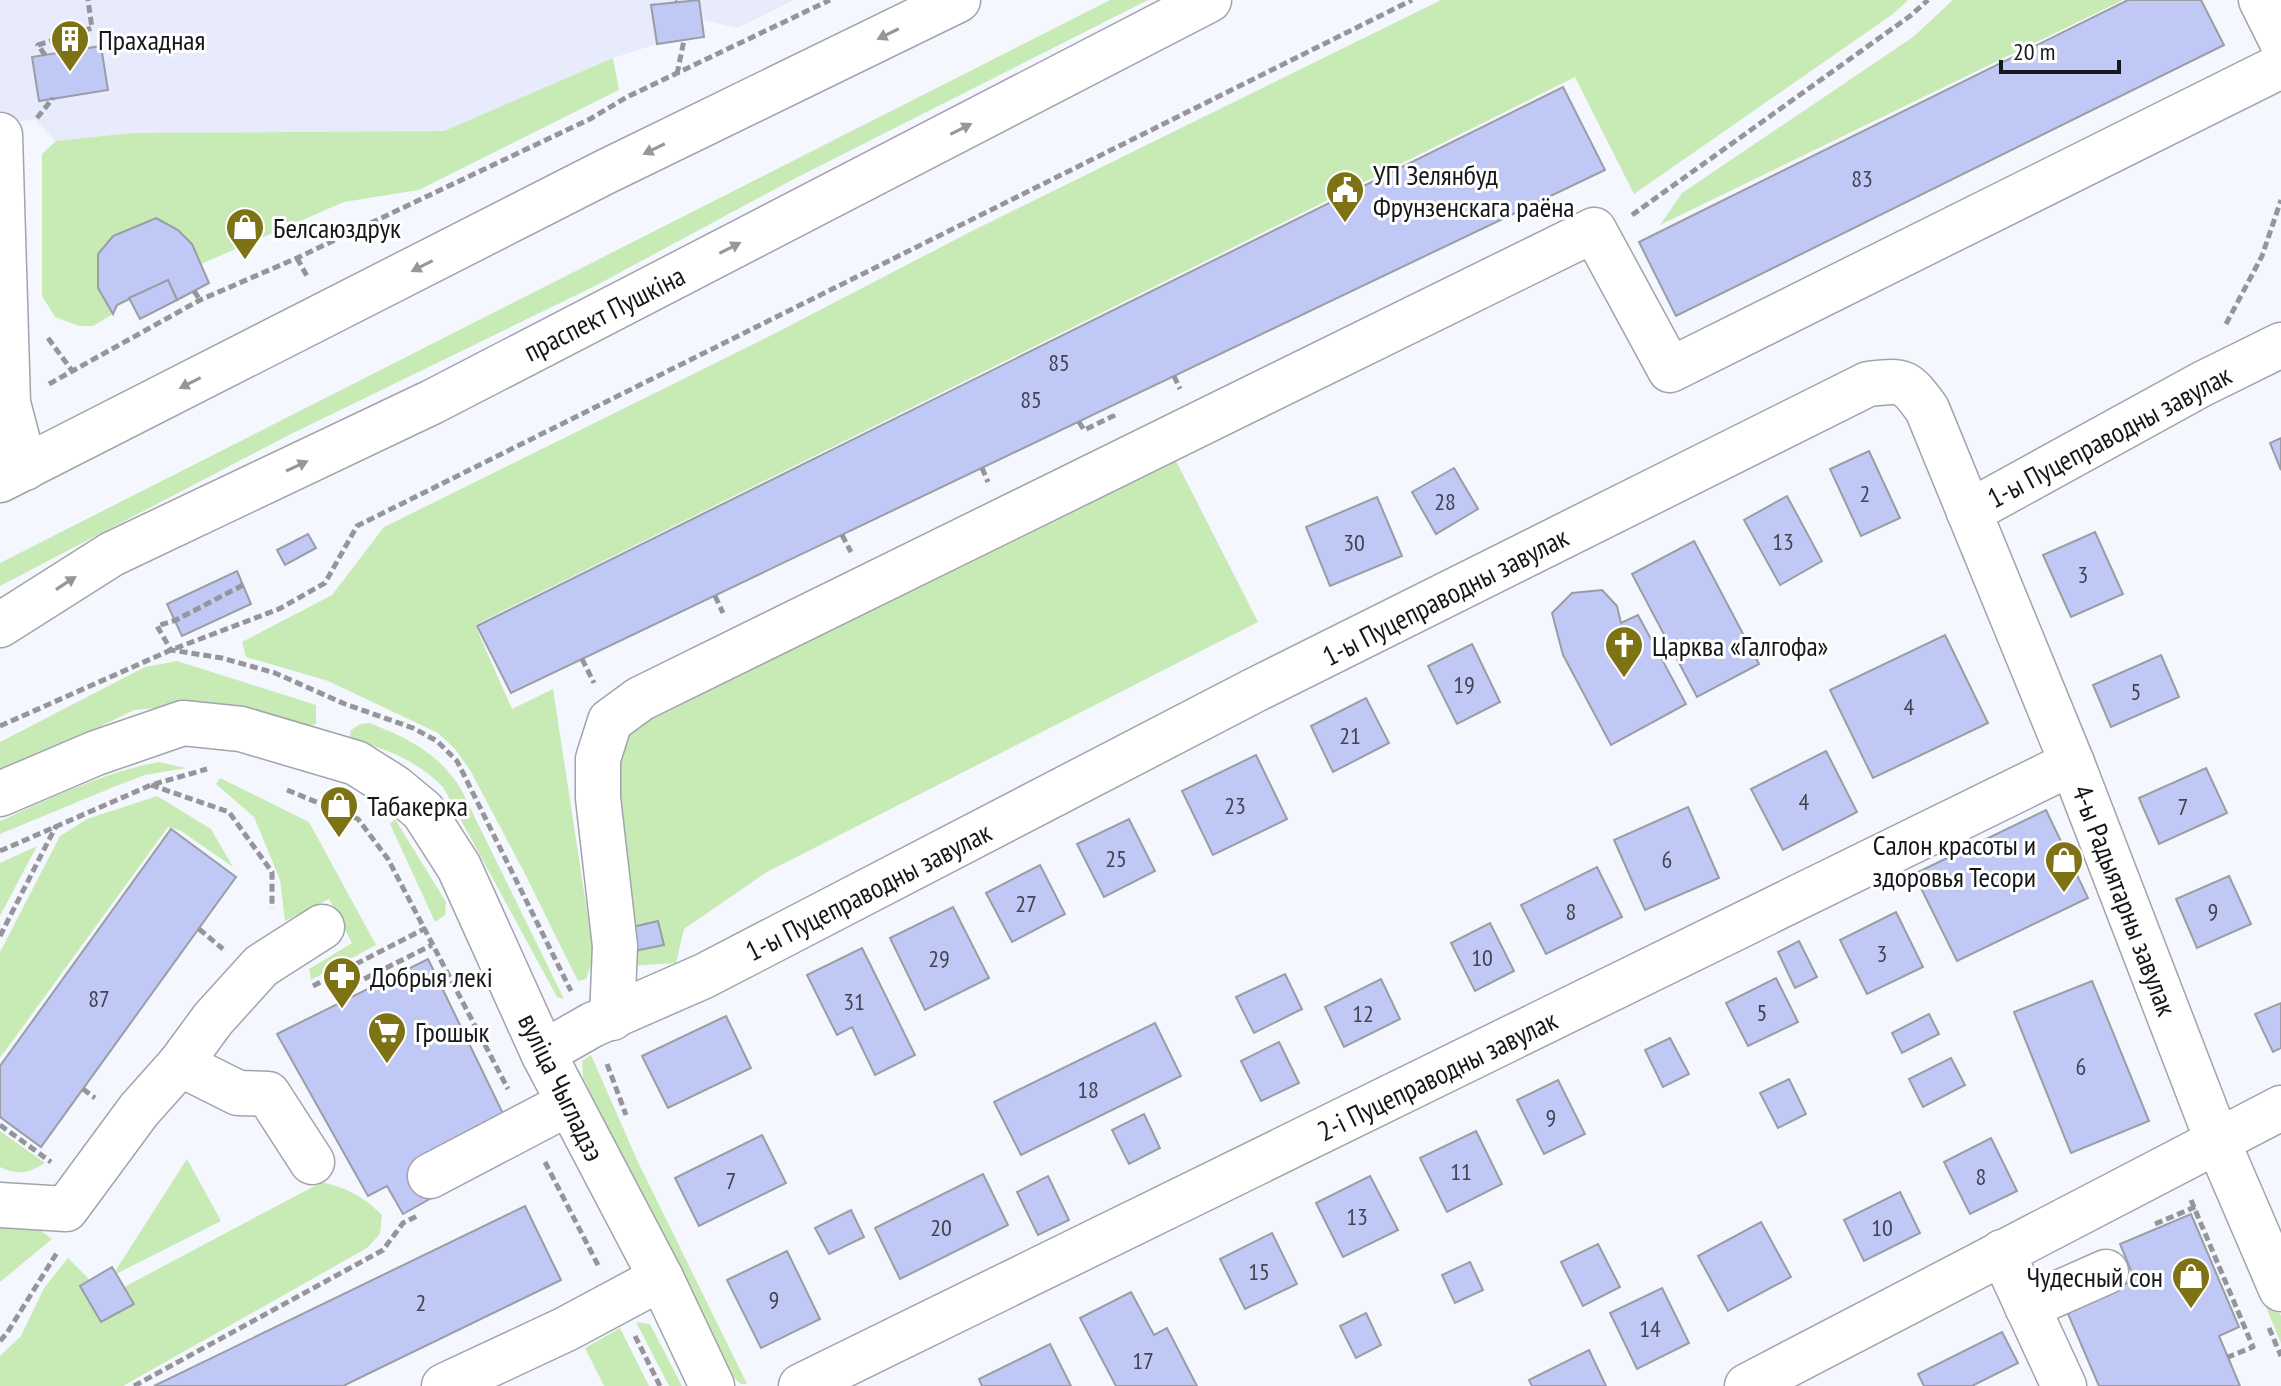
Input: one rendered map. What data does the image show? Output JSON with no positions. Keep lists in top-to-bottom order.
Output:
{
  "streets": {
    "street": [
      "праспект Пушкіна",
      "1-ы Пуцеправодны завулак",
      "4-ы Радыятарны завулак",
      "2-і Пуцеправодны завулак",
      "вуліца Чыгладзэ"
    ]
  },
  "crossings": [
    ["1-ы Пуцеправодны завулак", "4-ы Радыятарны завулак"],
    ["1-ы Пуцеправодны завулак", "вуліца Чыгладзэ"],
    ["4-ы Радыятарны завулак", "2-і Пуцеправодны завулак"]
  ],
  "places": {
    "building": ["Прахадная"],
    "public building": ["УП Зелянбуд Фрунзенскага раёна"],
    "shop": [
      "Белсаюздрук",
      "Табакерка",
      "Салон красоты и здоровья Тесори",
      "Чудесный сон"
    ],
    "church": ["Царква «Галгофа»"],
    "pharmacy": ["Добрыя лекі"],
    "supermarket": ["Грошык"]
  },
  "house_numbers": [
    "83",
    "85",
    "85",
    "2",
    "28",
    "13",
    "30",
    "3",
    "19",
    "5",
    "4",
    "21",
    "4",
    "23",
    "7",
    "25",
    "6",
    "27",
    "8",
    "9",
    "3",
    "10",
    "29",
    "87",
    "31",
    "5",
    "12",
    "6",
    "18",
    "9",
    "11",
    "8",
    "7",
    "13",
    "20",
    "10",
    "15",
    "9",
    "2",
    "14",
    "17"
  ],
  "scale_bar": "20 m"
}
